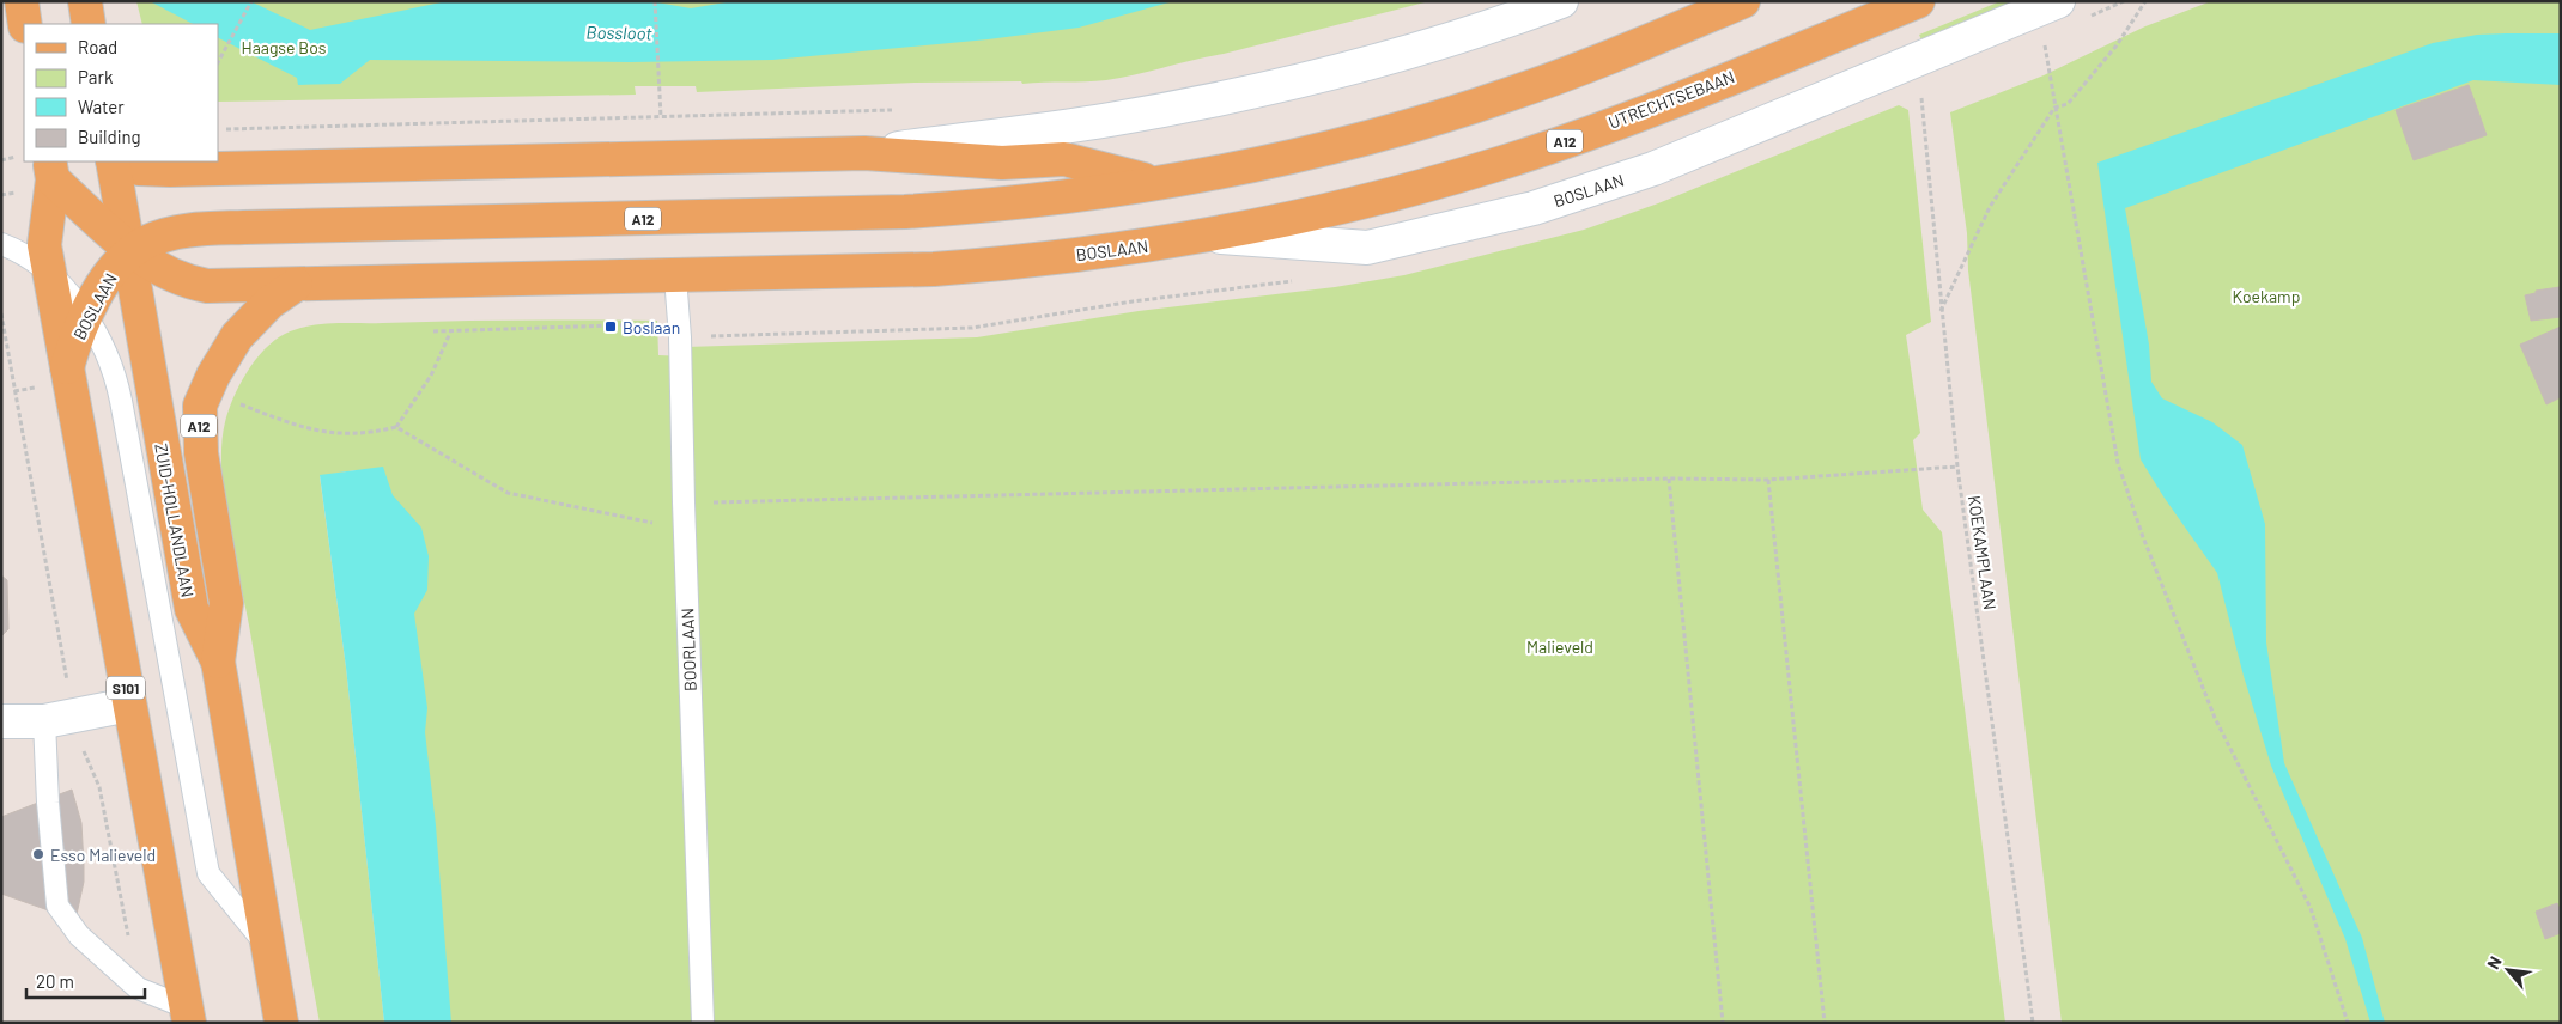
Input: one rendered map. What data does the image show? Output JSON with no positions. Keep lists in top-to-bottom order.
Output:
{
  "streets": {
    "main road": [
      "UTRECHTSEBAAN",
      "A12",
      "BOSLAAN",
      "ZUID-HOLLANDLAAN",
      "S101"
    ],
    "lane": ["BOORLAAN"],
    "path": ["KOEKAMPLAAN"]
  },
  "crossings": [
    ["UTRECHTSEBAAN", "BOSLAAN"],
    ["A12", "BOSLAAN"],
    ["A12", "ZUID-HOLLANDLAAN"],
    ["BOSLAAN", "ZUID-HOLLANDLAAN"],
    ["BOSLAAN", "BOORLAAN"]
  ],
  "water": ["Bossloot"],
  "parks": ["Haagse Bos", "Koekamp", "Malieveld"],
  "places": {
    "transit": ["Boslaan"],
    "other": ["Esso Malieveld"]
  },
  "legend": [
    "Road",
    "Park",
    "Water",
    "Building"
  ],
  "scale_bar": "20 m",
  "north": "top left"
}
